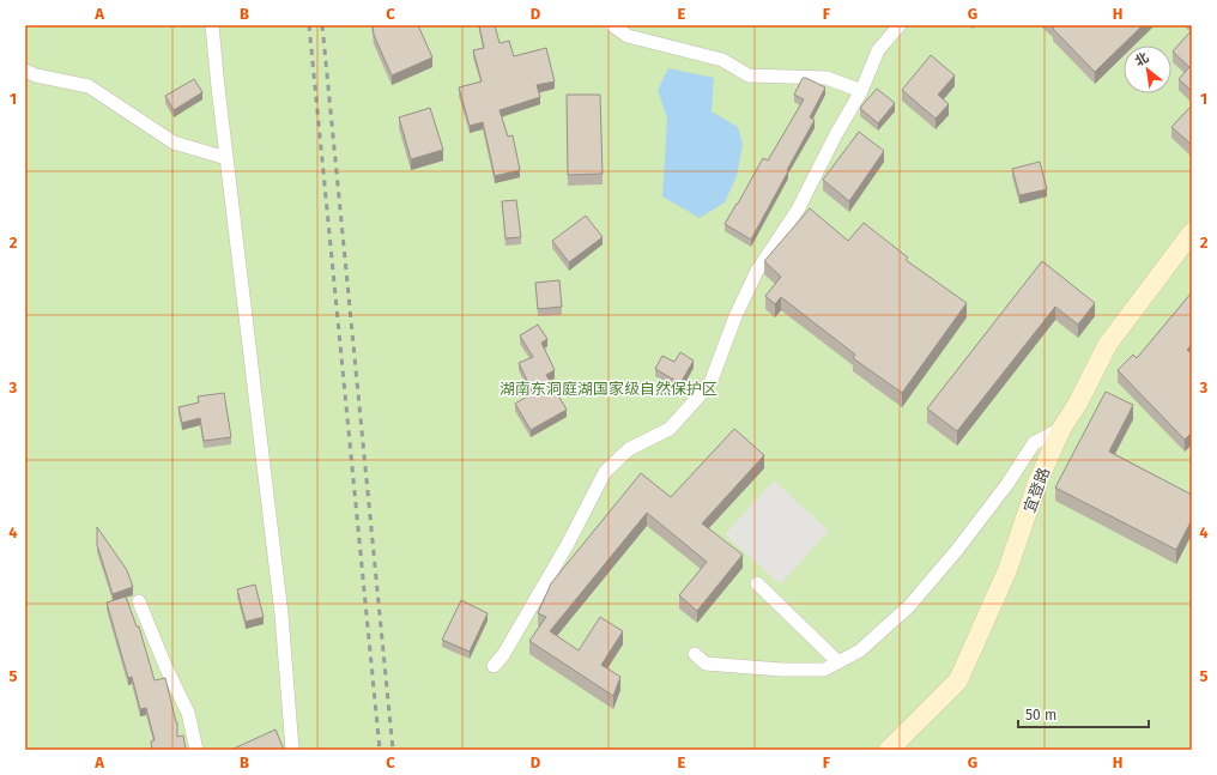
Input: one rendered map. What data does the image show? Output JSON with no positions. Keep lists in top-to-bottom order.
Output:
{
  "streets": {
    "street": ["宜登路"]
  },
  "parks": ["湖南东洞庭湖国家级自然保护区"],
  "scale_bar": "50 m",
  "north": "top left",
  "grid": {
    "columns": [
      "A",
      "B",
      "C",
      "D",
      "E",
      "F",
      "G",
      "H"
    ],
    "rows": [
      "1",
      "2",
      "3",
      "4",
      "5"
    ]
  }
}
